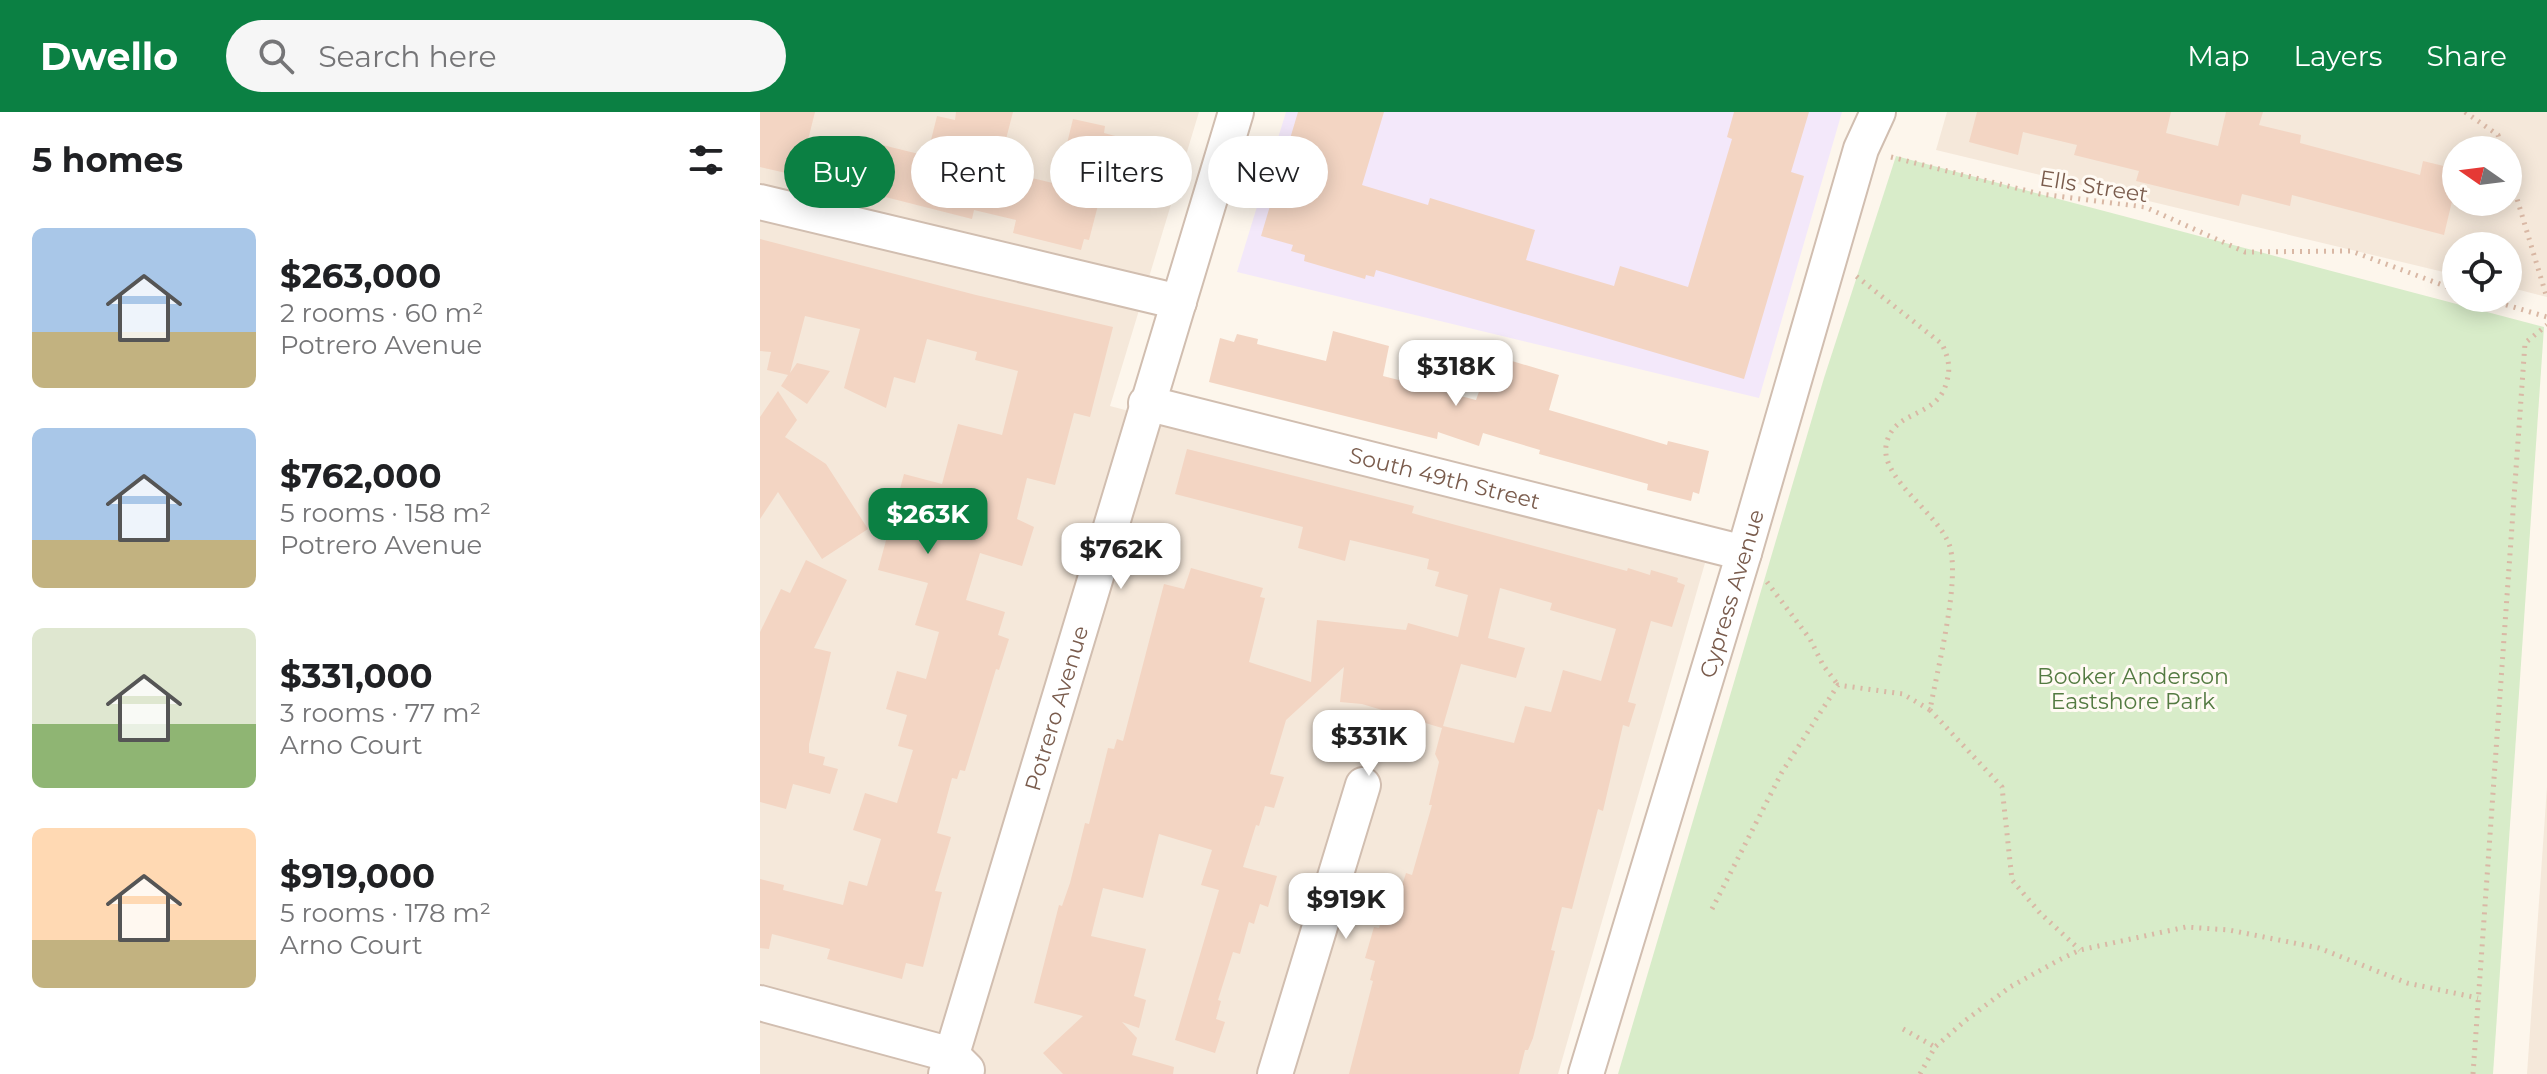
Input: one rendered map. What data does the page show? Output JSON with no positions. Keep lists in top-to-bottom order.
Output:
{
  "streets": {
    "street": ["South 49th Street", "Cypress Avenue", "Potrero Avenue"],
    "path": ["Ells Street"]
  },
  "crossings": [
    ["Ells Street", "Cypress Avenue"],
    ["South 49th Street", "Cypress Avenue"],
    ["South 49th Street", "Potrero Avenue"]
  ],
  "parks": ["Booker Anderson Eastshore Park"],
  "north": "left",
  "page": {
    "header": "Dwello",
    "search": "Search here",
    "nav": ["Map", "Layers", "Share"],
    "heading": "5 homes",
    "chip": [
      "Buy",
      "Rent",
      "Filters",
      "New"
    ],
    "list": [
      {
        "name": "$263,000",
        "note": "2 rooms · 60 m² · Potrero Avenue"
      },
      {
        "name": "$762,000",
        "note": "5 rooms · 158 m² · Potrero Avenue"
      },
      {
        "name": "$331,000",
        "note": "3 rooms · 77 m² · Arno Court"
      },
      {
        "name": "$919,000",
        "note": "5 rooms · 178 m² · Arno Court"
      }
    ],
    "price": [
      "$318K",
      "$263K",
      "$762K",
      "$331K",
      "$919K"
    ]
  }
}
